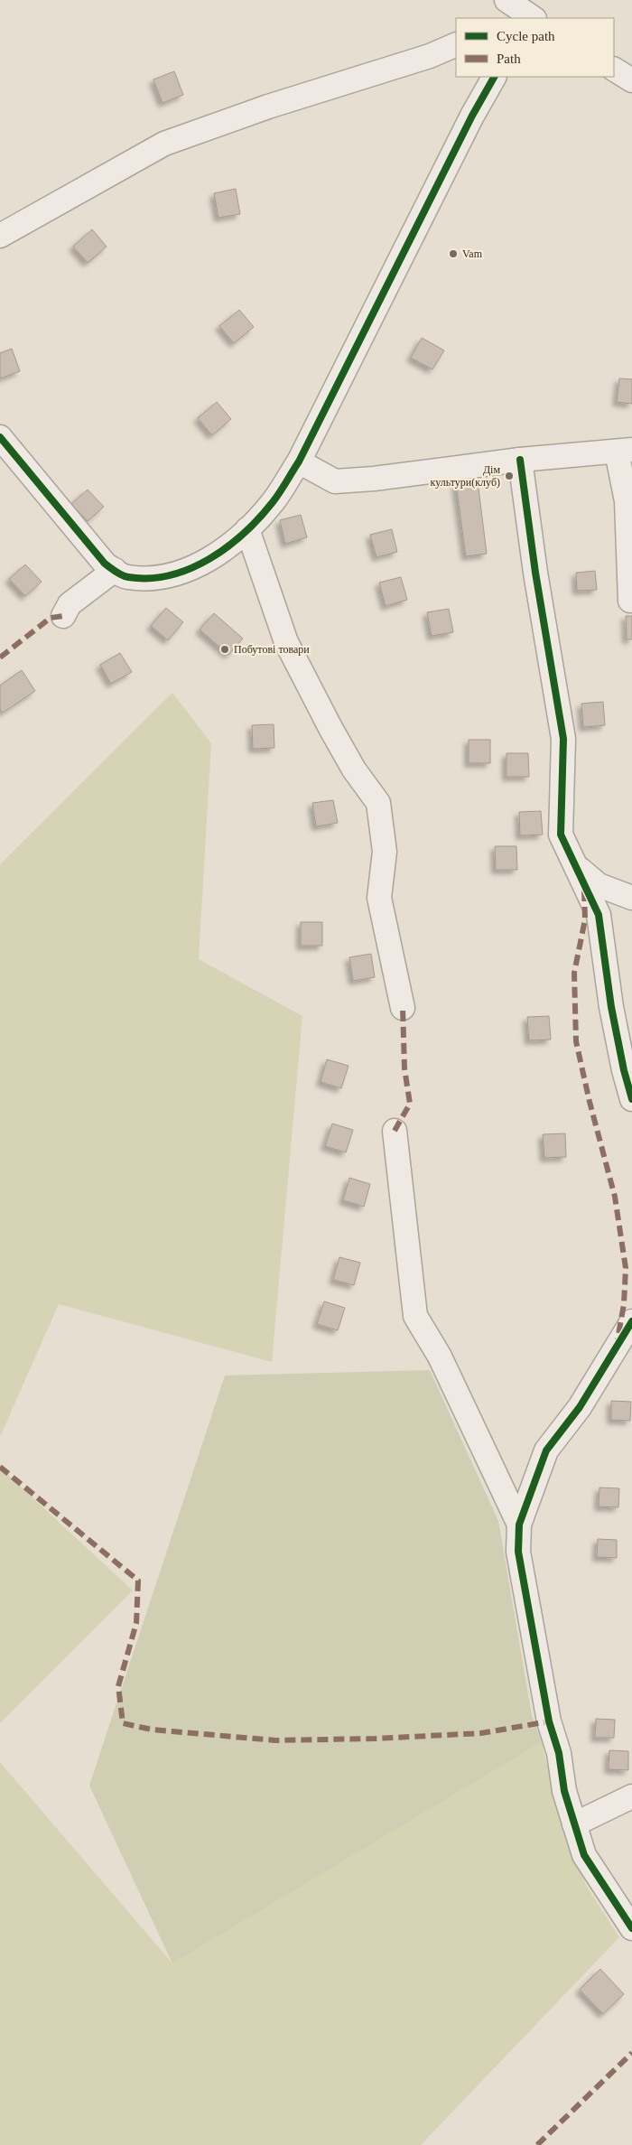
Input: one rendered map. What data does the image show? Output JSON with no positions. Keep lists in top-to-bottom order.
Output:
{
  "places": ["Vam", "Дім культури(клуб)", "Побутові товари"],
  "legend": ["Cycle path", "Path"]
}
